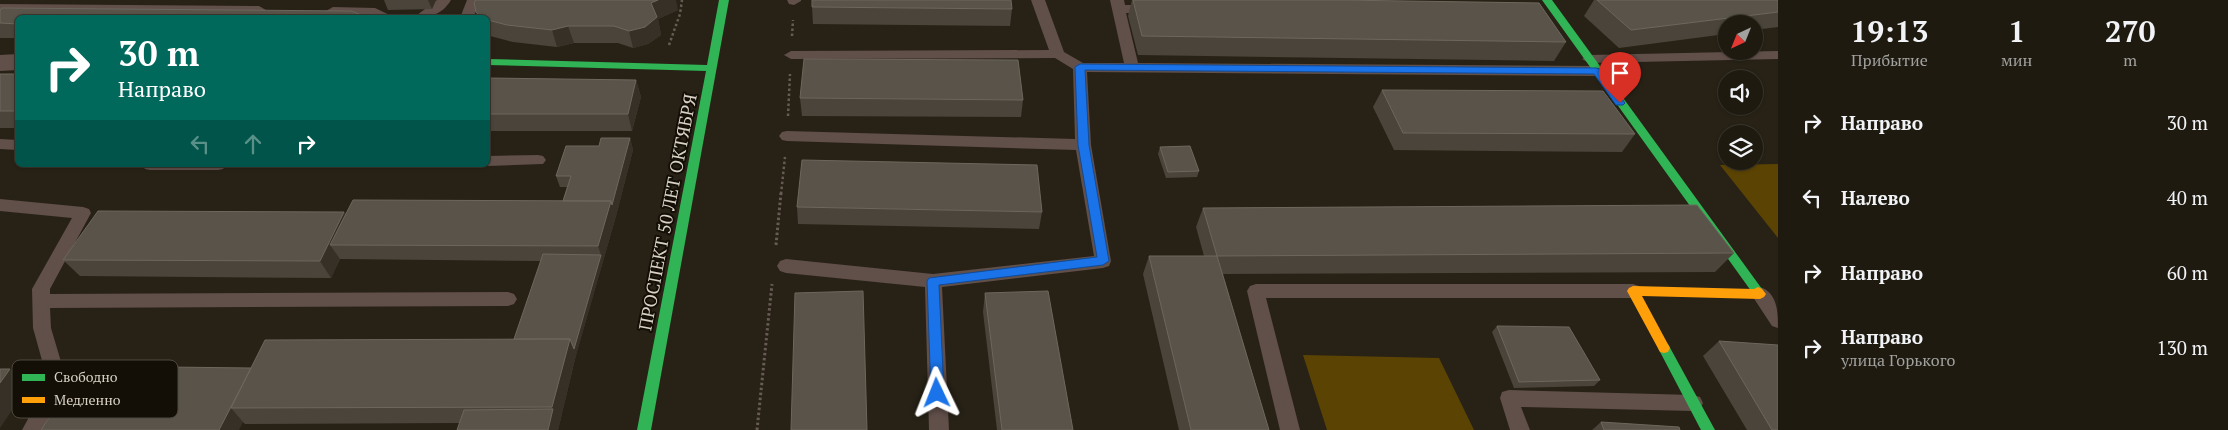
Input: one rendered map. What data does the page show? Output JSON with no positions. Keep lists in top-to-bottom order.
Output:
{
  "streets": {
    "street": ["ПРОСПЕКТ 50 ЛЕТ ОКТЯБРЯ"]
  },
  "legend": ["Свободно", "Медленно"],
  "north": "bottom left",
  "page": {
    "eta": [
      "19:13",
      "Прибытие",
      "1",
      "мин",
      "270",
      "m"
    ],
    "turn": ["30 m", "Направо"],
    "list": [
      {
        "name": "Направо",
        "value": "30 m"
      },
      {
        "name": "Налево",
        "value": "40 m"
      },
      {
        "name": "Направо",
        "value": "60 m"
      },
      {
        "name": "Направо",
        "note": "улица Горького",
        "value": "130 m"
      }
    ]
  }
}
